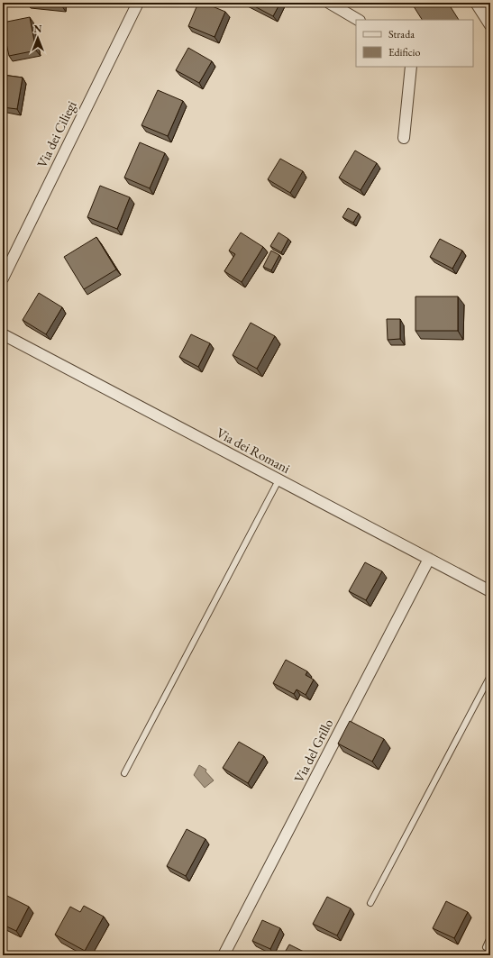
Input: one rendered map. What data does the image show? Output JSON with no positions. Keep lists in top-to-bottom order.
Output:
{
  "streets": {
    "street": ["Via dei Ciliegi", "Via dei Romani", "Via del Grillo"]
  },
  "crossings": [
    ["Via dei Romani", "Via del Grillo"]
  ],
  "legend": ["Strada", "Edificio"],
  "north": "top"
}
